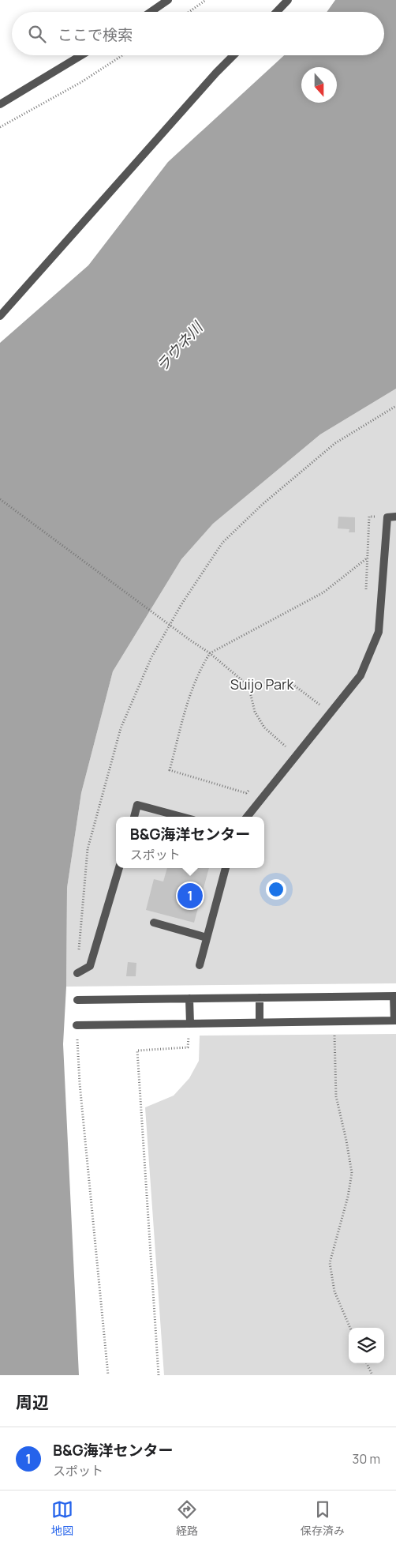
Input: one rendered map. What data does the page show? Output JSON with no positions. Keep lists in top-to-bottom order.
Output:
{
  "water": ["ラウネ川"],
  "parks": ["Suijo Park"],
  "north": "bottom",
  "page": {
    "search": "ここで検索",
    "popup": ["B&G海洋センター", "スポット"],
    "pins": "1",
    "heading": "周辺",
    "list": [
      {
        "mark": "1",
        "name": "B&G海洋センター",
        "note": "スポット",
        "value": "30 m"
      }
    ],
    "nav": ["地図", "経路", "保存済み"]
  }
}
